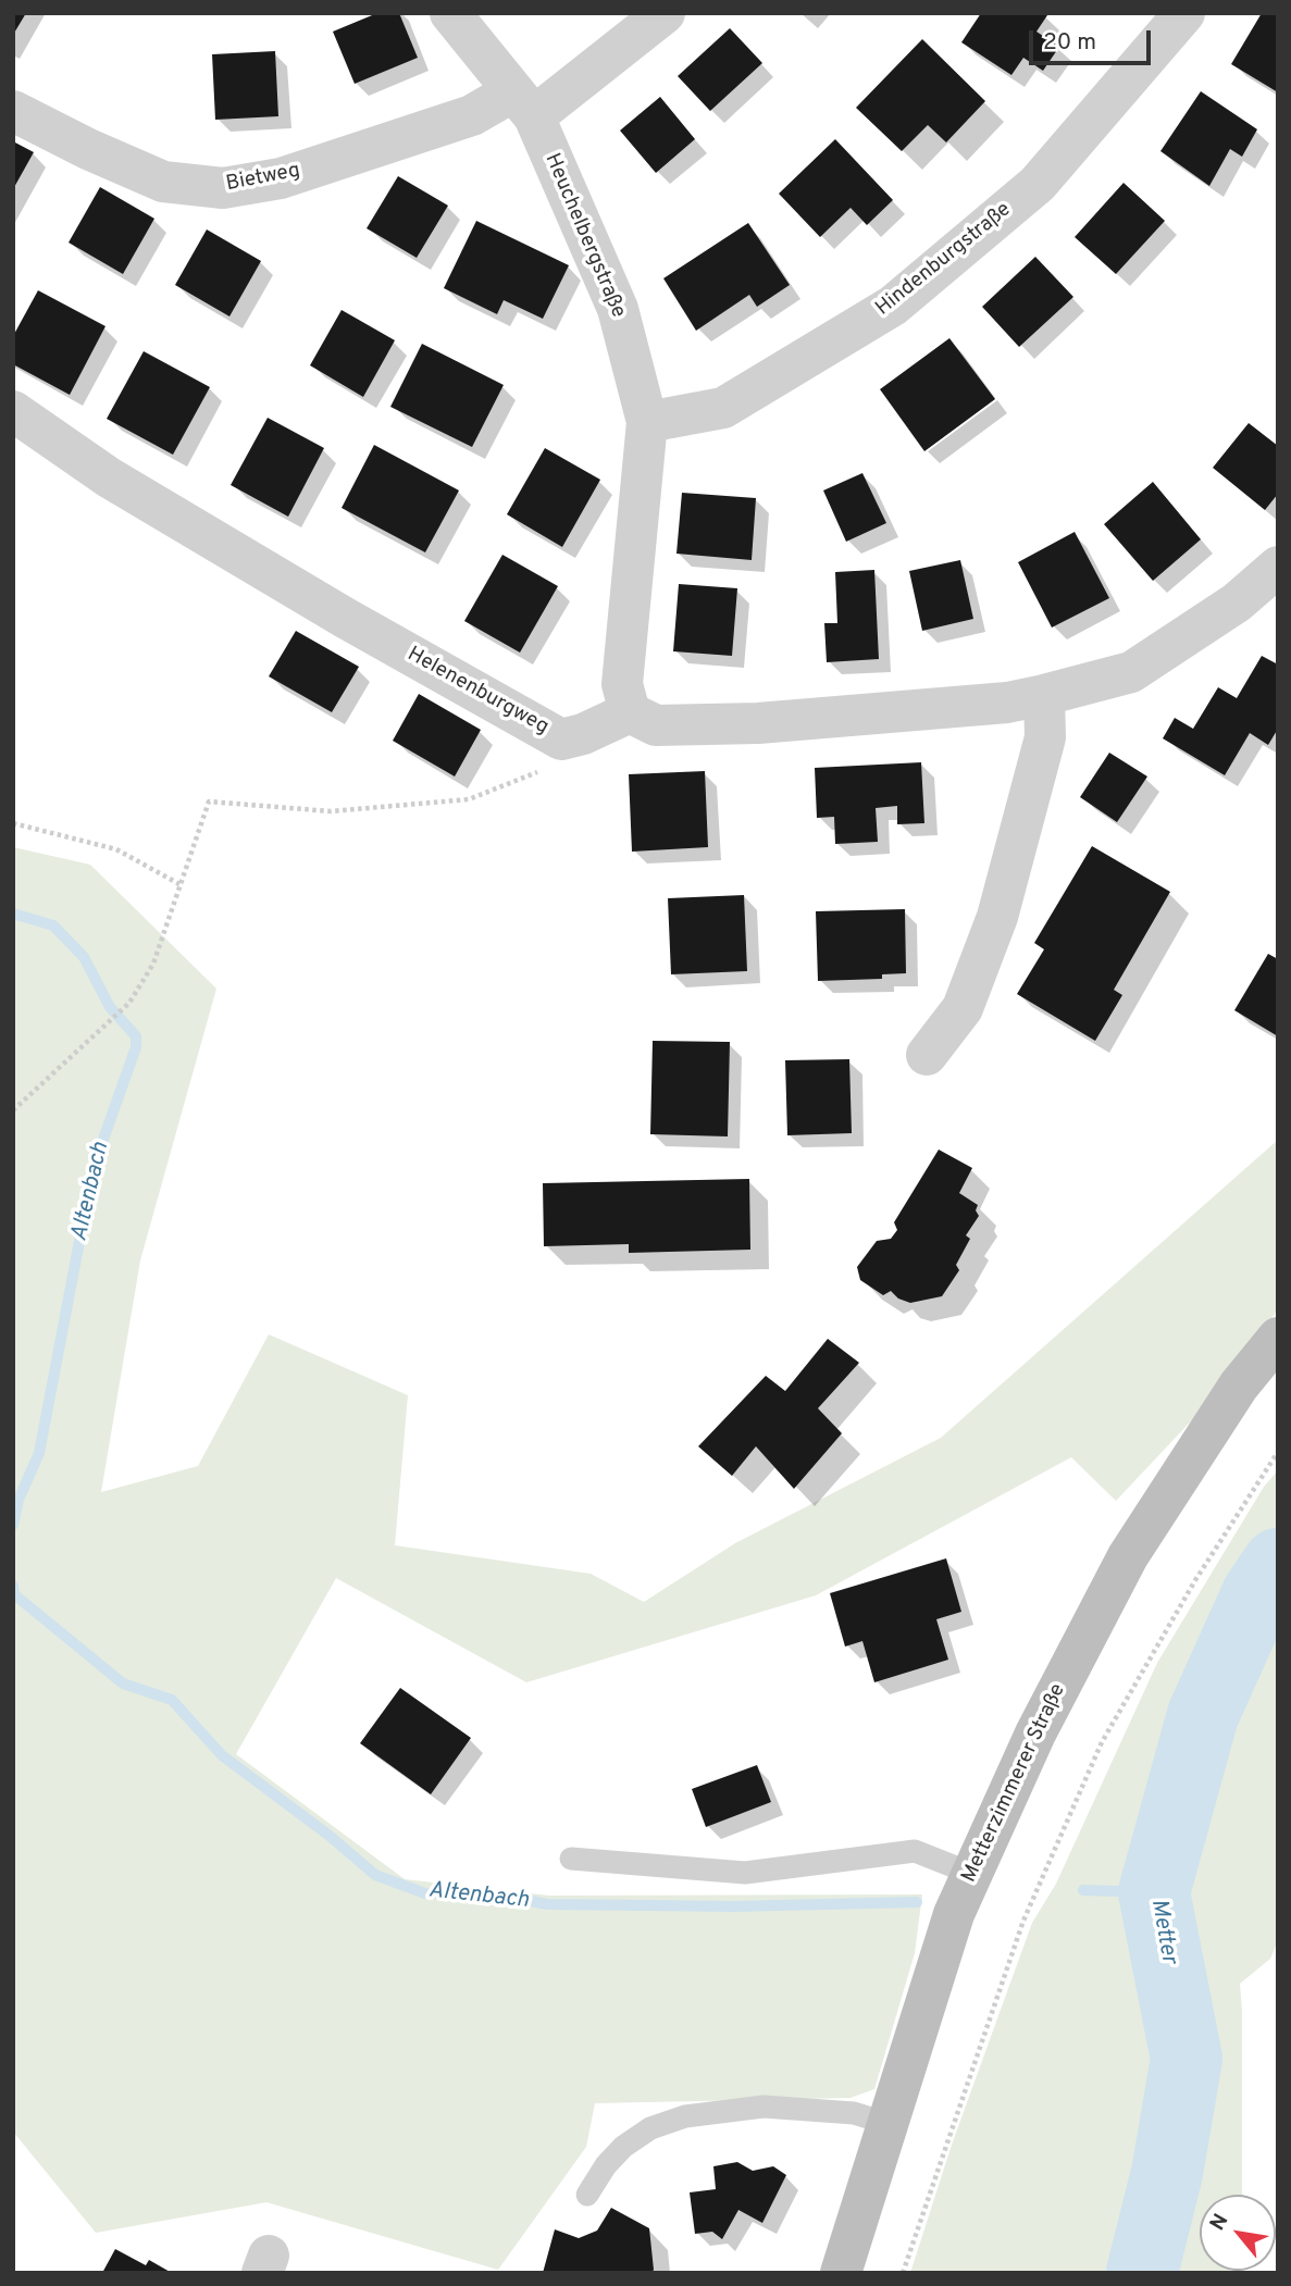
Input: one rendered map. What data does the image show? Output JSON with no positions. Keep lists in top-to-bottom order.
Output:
{
  "streets": {
    "main road": ["Metterzimmerer Straße"],
    "street": [
      "Bietweg",
      "Heuchelbergstraße",
      "Hindenburgstraße",
      "Helenenburgweg"
    ]
  },
  "crossings": [
    ["Bietweg", "Heuchelbergstraße"],
    ["Heuchelbergstraße", "Hindenburgstraße"],
    ["Heuchelbergstraße", "Helenenburgweg"]
  ],
  "water": ["Altenbach", "Metter"],
  "scale_bar": "20 m",
  "north": "top left"
}
